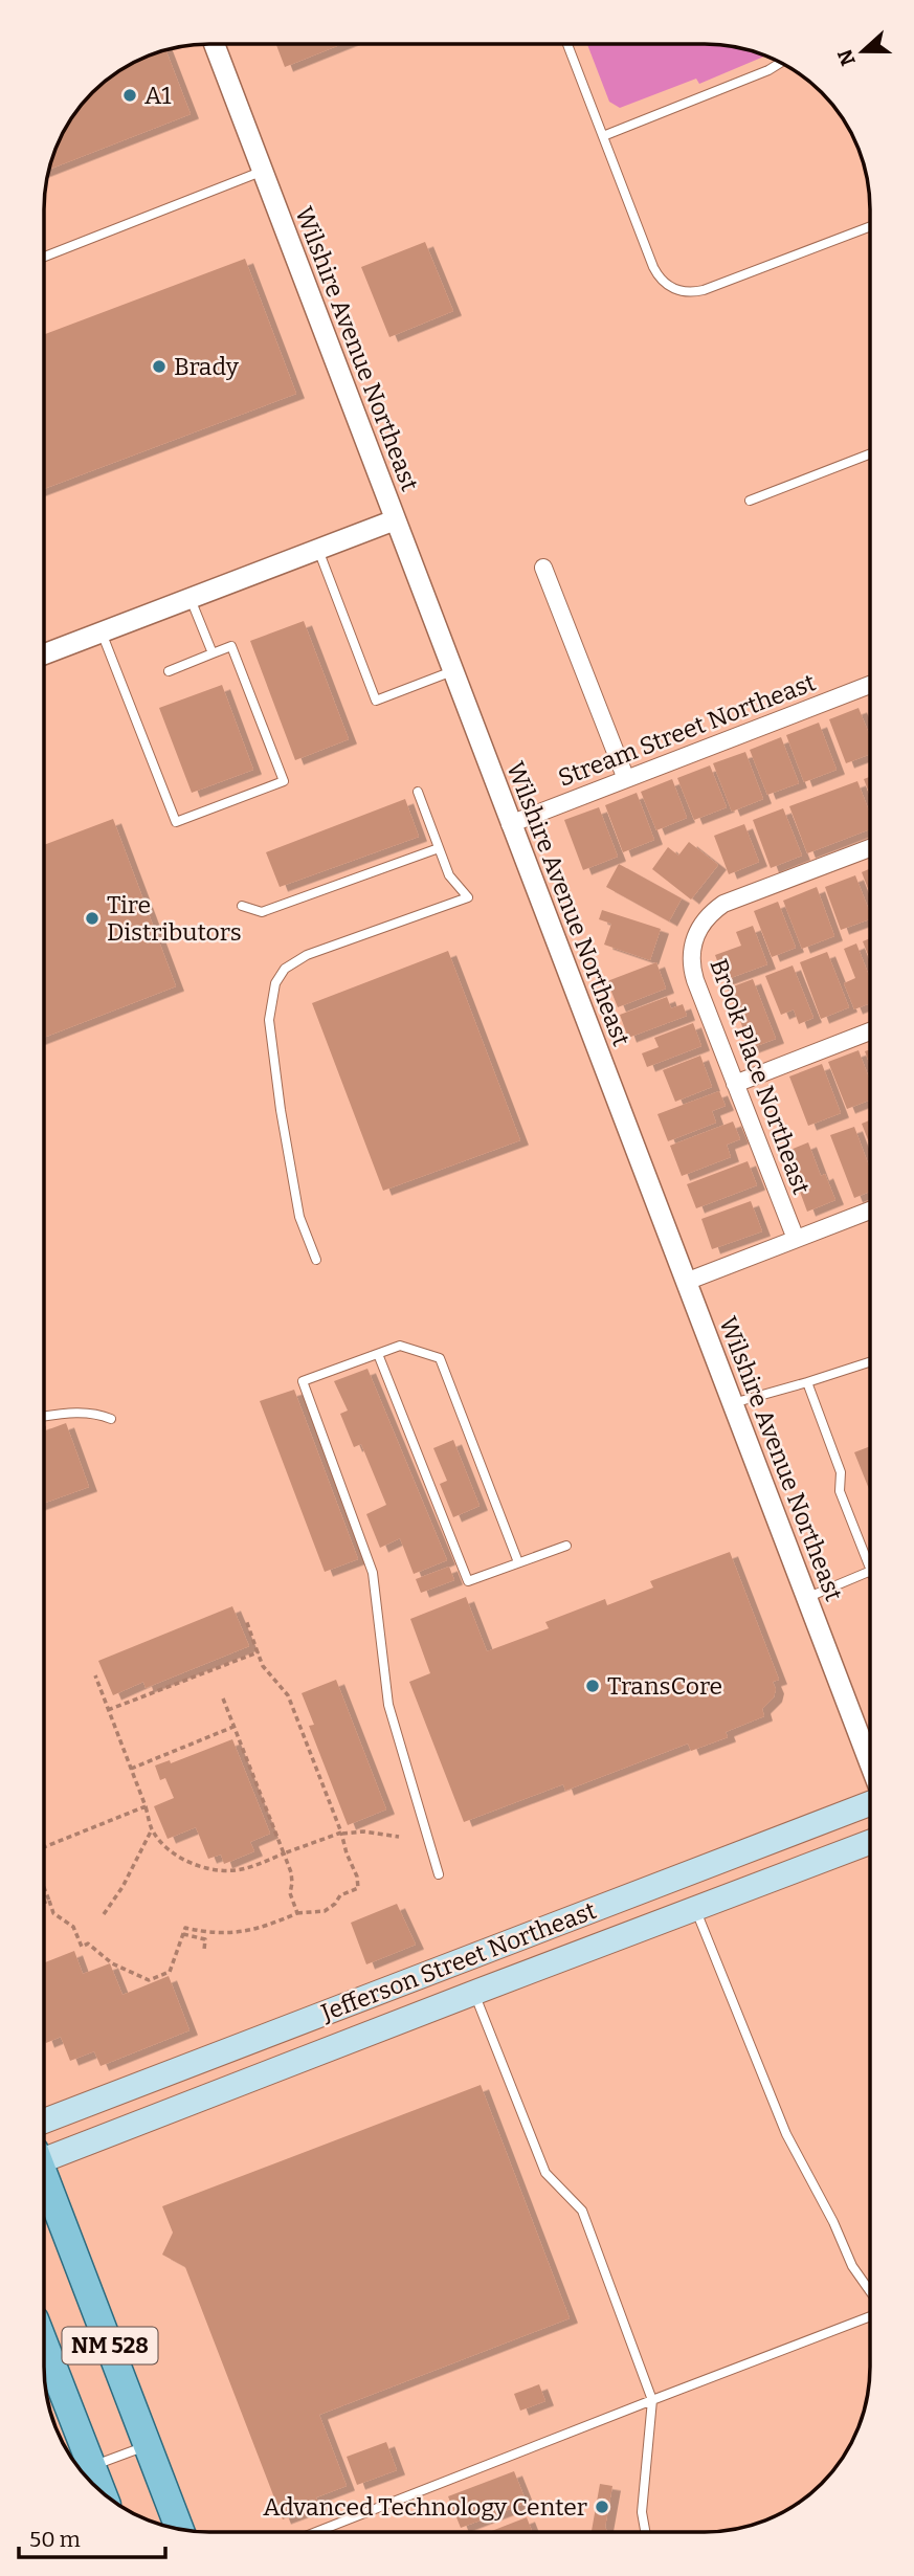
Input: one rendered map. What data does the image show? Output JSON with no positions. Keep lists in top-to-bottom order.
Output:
{
  "streets": {
    "main road": ["Jefferson Street Northeast", "NM 528"],
    "street": ["Wilshire Avenue Northeast", "Stream Street Northeast", "Brook Place Northeast"]
  },
  "crossings": [
    ["Wilshire Avenue Northeast", "Stream Street Northeast"]
  ],
  "places": [
    "A1",
    "Brady",
    "Tire Distributors",
    "TransCore",
    "Advanced Technology Center"
  ],
  "scale_bar": "50 m",
  "north": "left"
}
